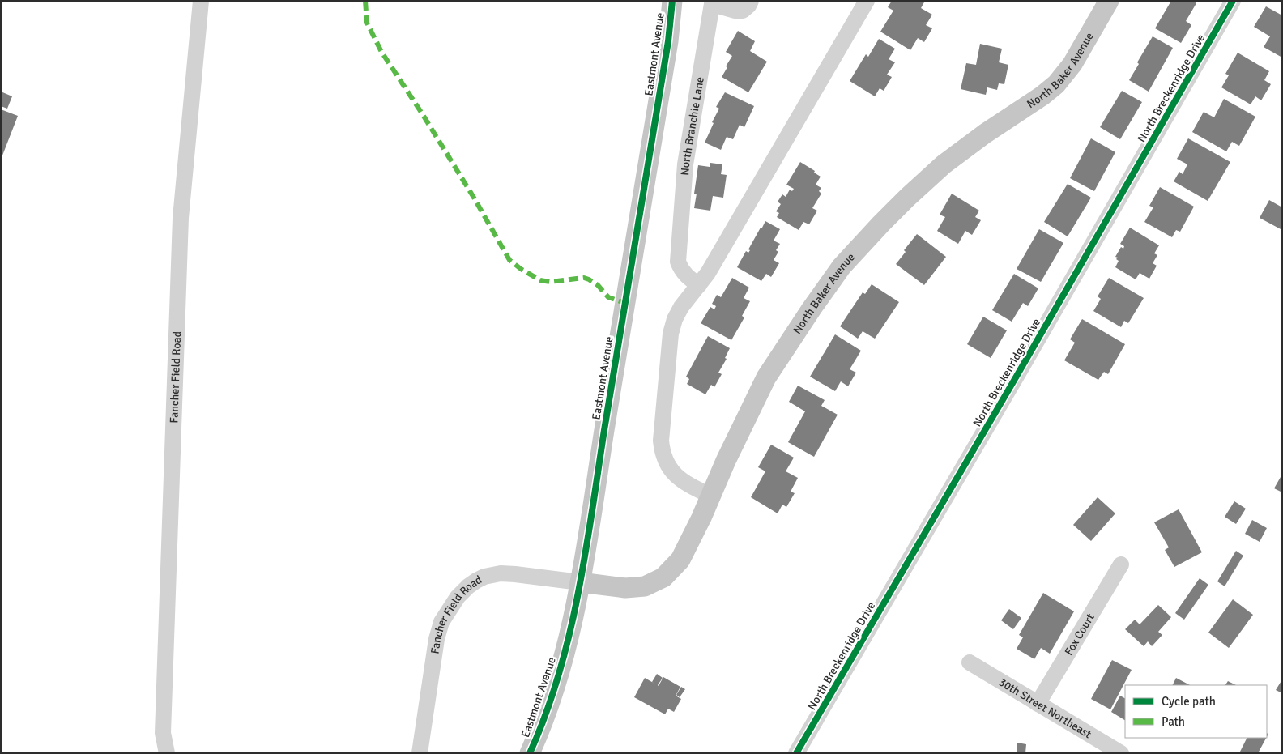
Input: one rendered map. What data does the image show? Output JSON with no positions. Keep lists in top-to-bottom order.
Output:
{
  "streets": {
    "main road": ["Eastmont Avenue", "North Baker Avenue"],
    "street": [
      "North Breckenridge Drive",
      "North Branchie Lane",
      "Fancher Field Road",
      "Fox Court",
      "30th Street Northeast"
    ]
  },
  "crossings": [
    ["Eastmont Avenue", "North Baker Avenue"],
    ["Eastmont Avenue", "Fancher Field Road"],
    ["North Baker Avenue", "Fancher Field Road"],
    ["Fox Court", "30th Street Northeast"]
  ],
  "legend": ["Cycle path", "Path"]
}
